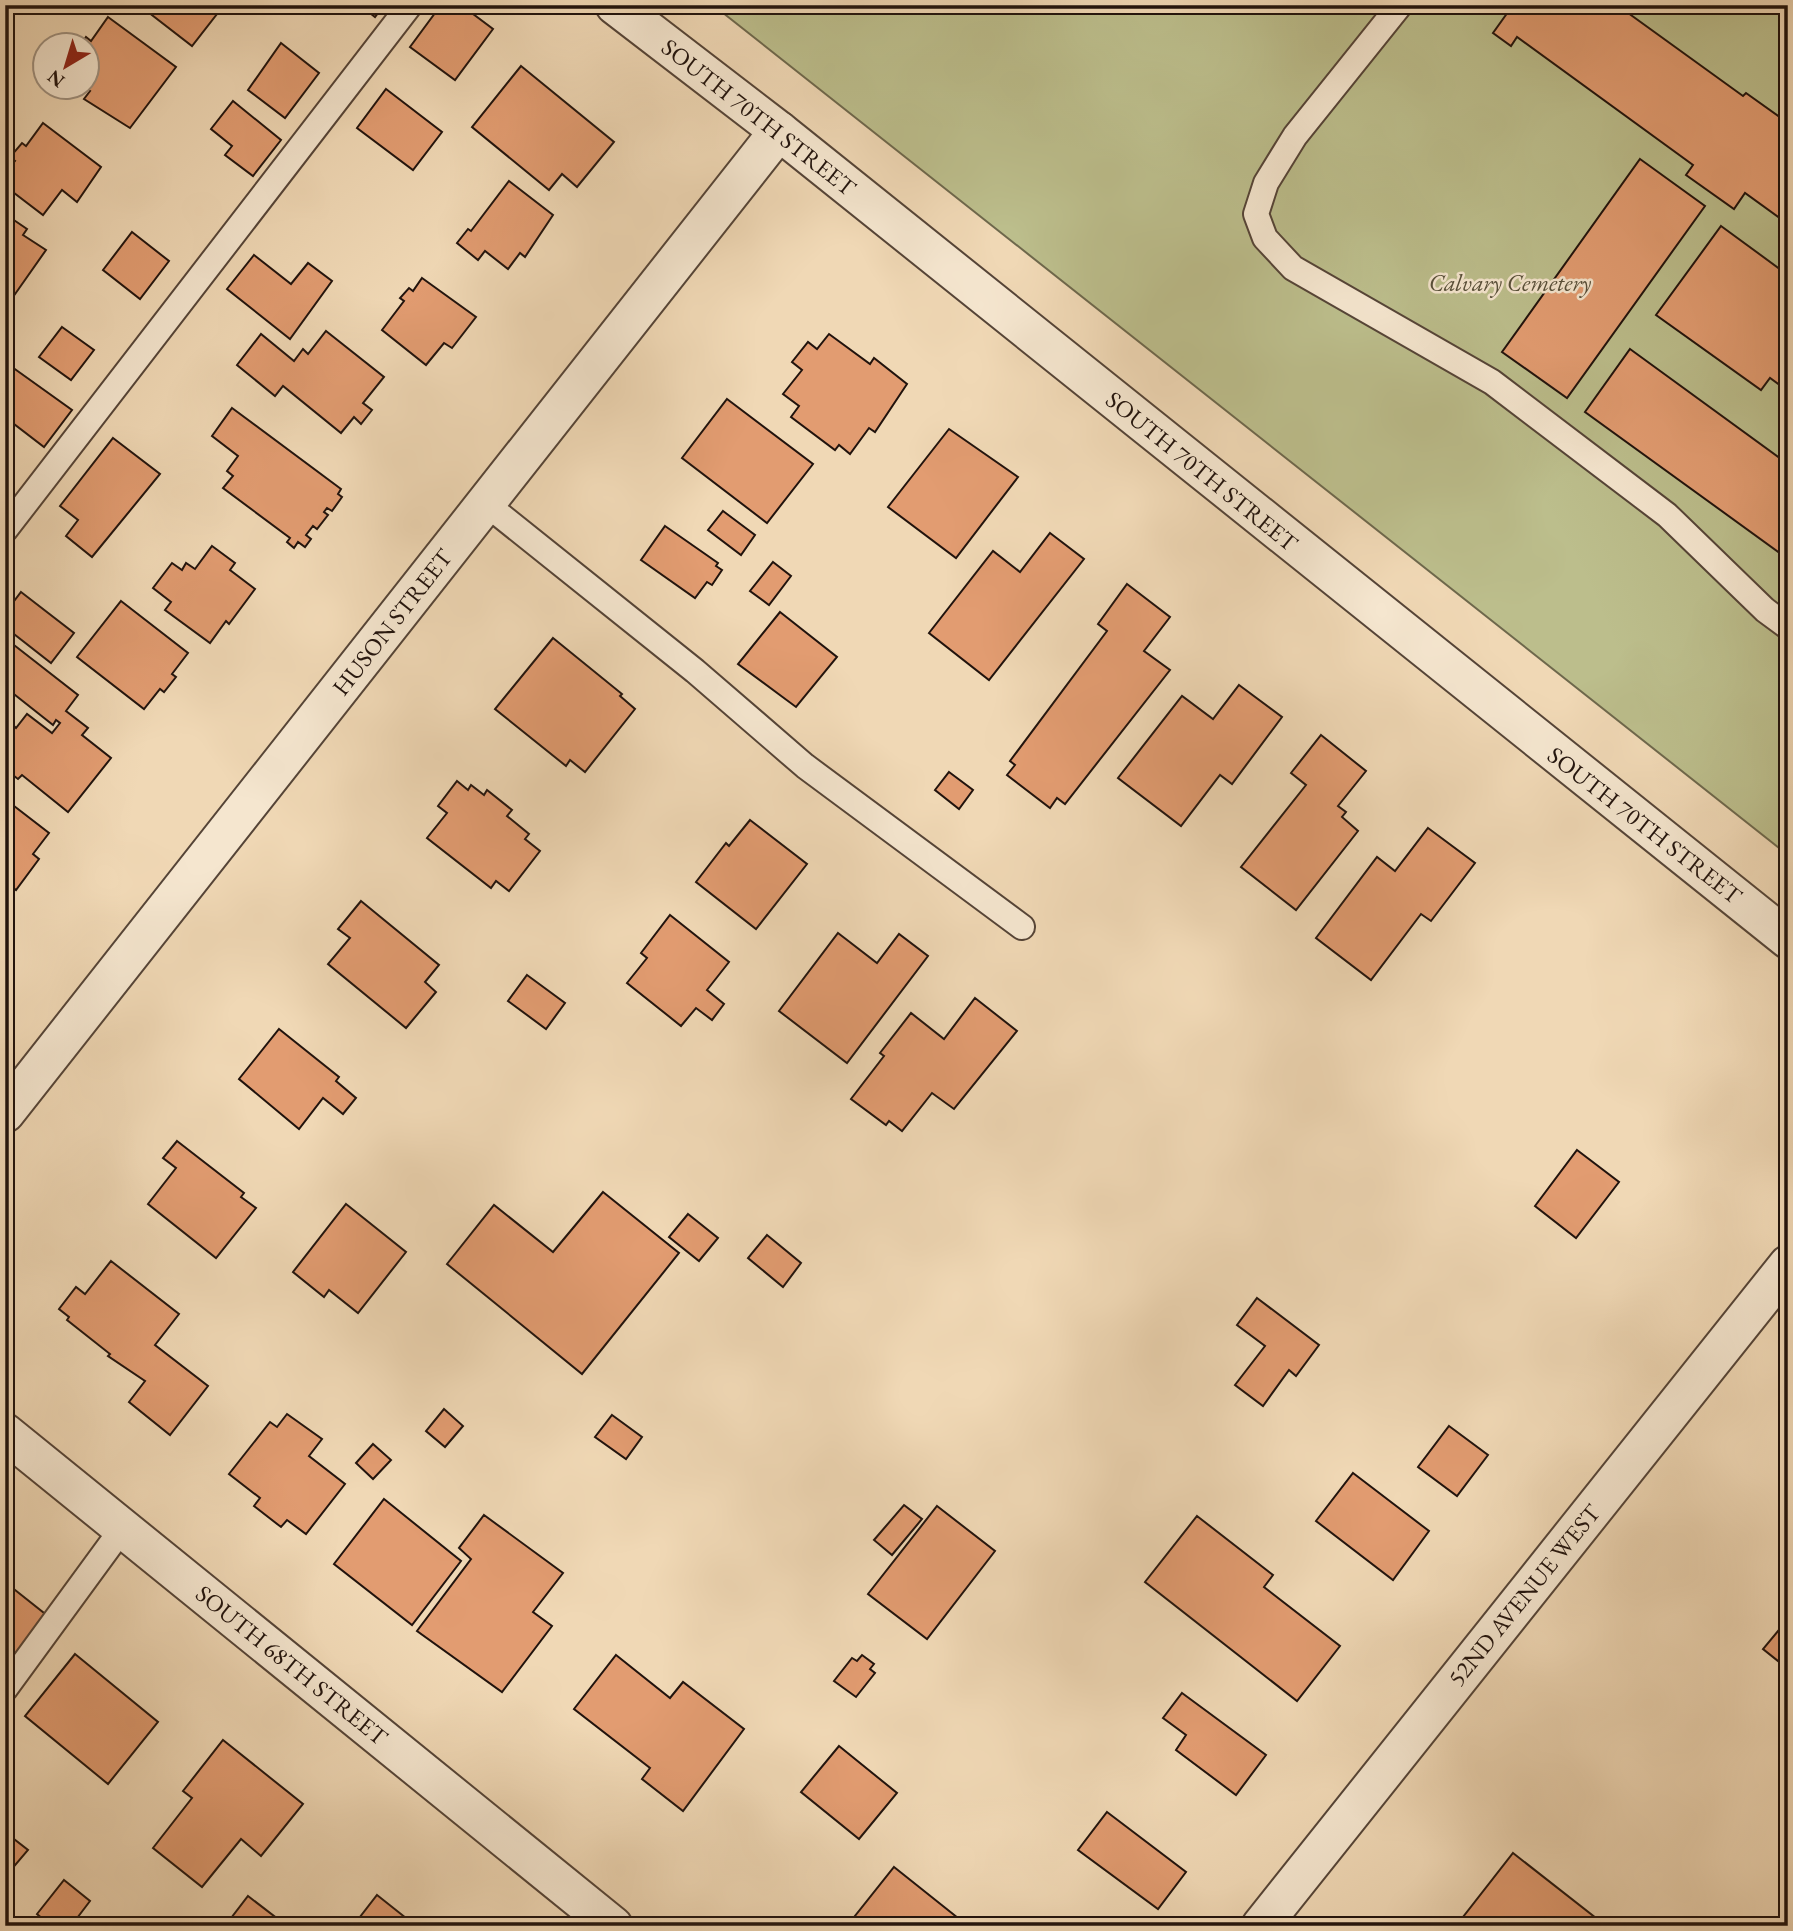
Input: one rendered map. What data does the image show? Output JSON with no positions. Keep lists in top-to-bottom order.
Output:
{
  "streets": {
    "street": [
      "SOUTH 70TH STREET",
      "HUSON STREET",
      "52ND AVENUE WEST",
      "SOUTH 68TH STREET"
    ]
  },
  "crossings": [
    ["SOUTH 70TH STREET", "HUSON STREET"]
  ],
  "parks": ["Calvary Cemetery"],
  "north": "bottom left"
}
